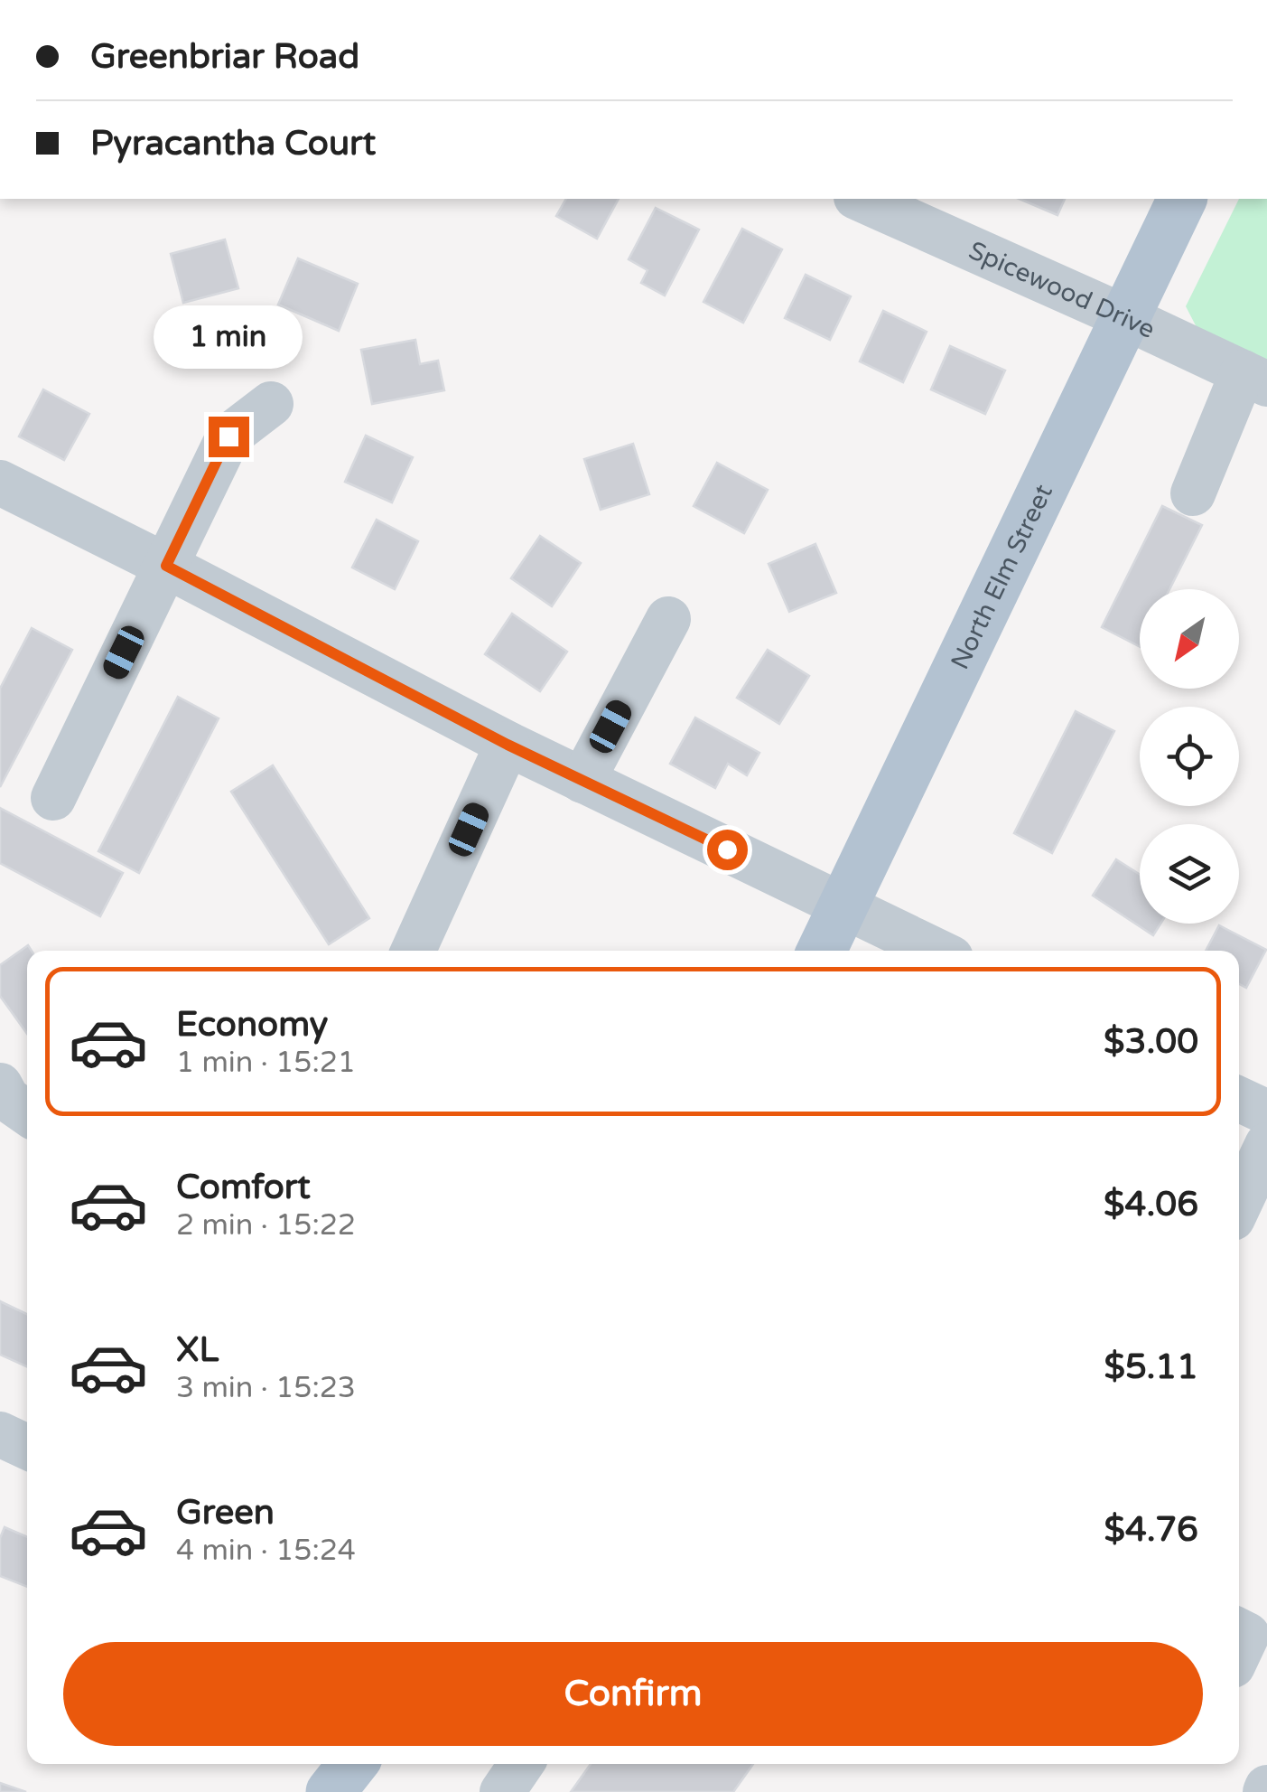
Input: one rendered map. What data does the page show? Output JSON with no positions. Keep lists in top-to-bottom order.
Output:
{
  "streets": {
    "main road": ["North Elm Street"],
    "street": ["Spicewood Drive"]
  },
  "crossings": [
    ["Spicewood Drive", "North Elm Street"]
  ],
  "north": "bottom left",
  "page": {
    "banner": ["Greenbriar Road", "Pyracantha Court"],
    "bubble": "1 min",
    "list": [
      {
        "name": "Economy",
        "note": "1 min · 15:21",
        "value": "$3.00"
      },
      {
        "name": "Comfort",
        "note": "2 min · 15:22",
        "value": "$4.06"
      },
      {
        "name": "XL",
        "note": "3 min · 15:23",
        "value": "$5.11"
      },
      {
        "name": "Green",
        "note": "4 min · 15:24",
        "value": "$4.76"
      }
    ],
    "buttons": "Confirm"
  }
}
